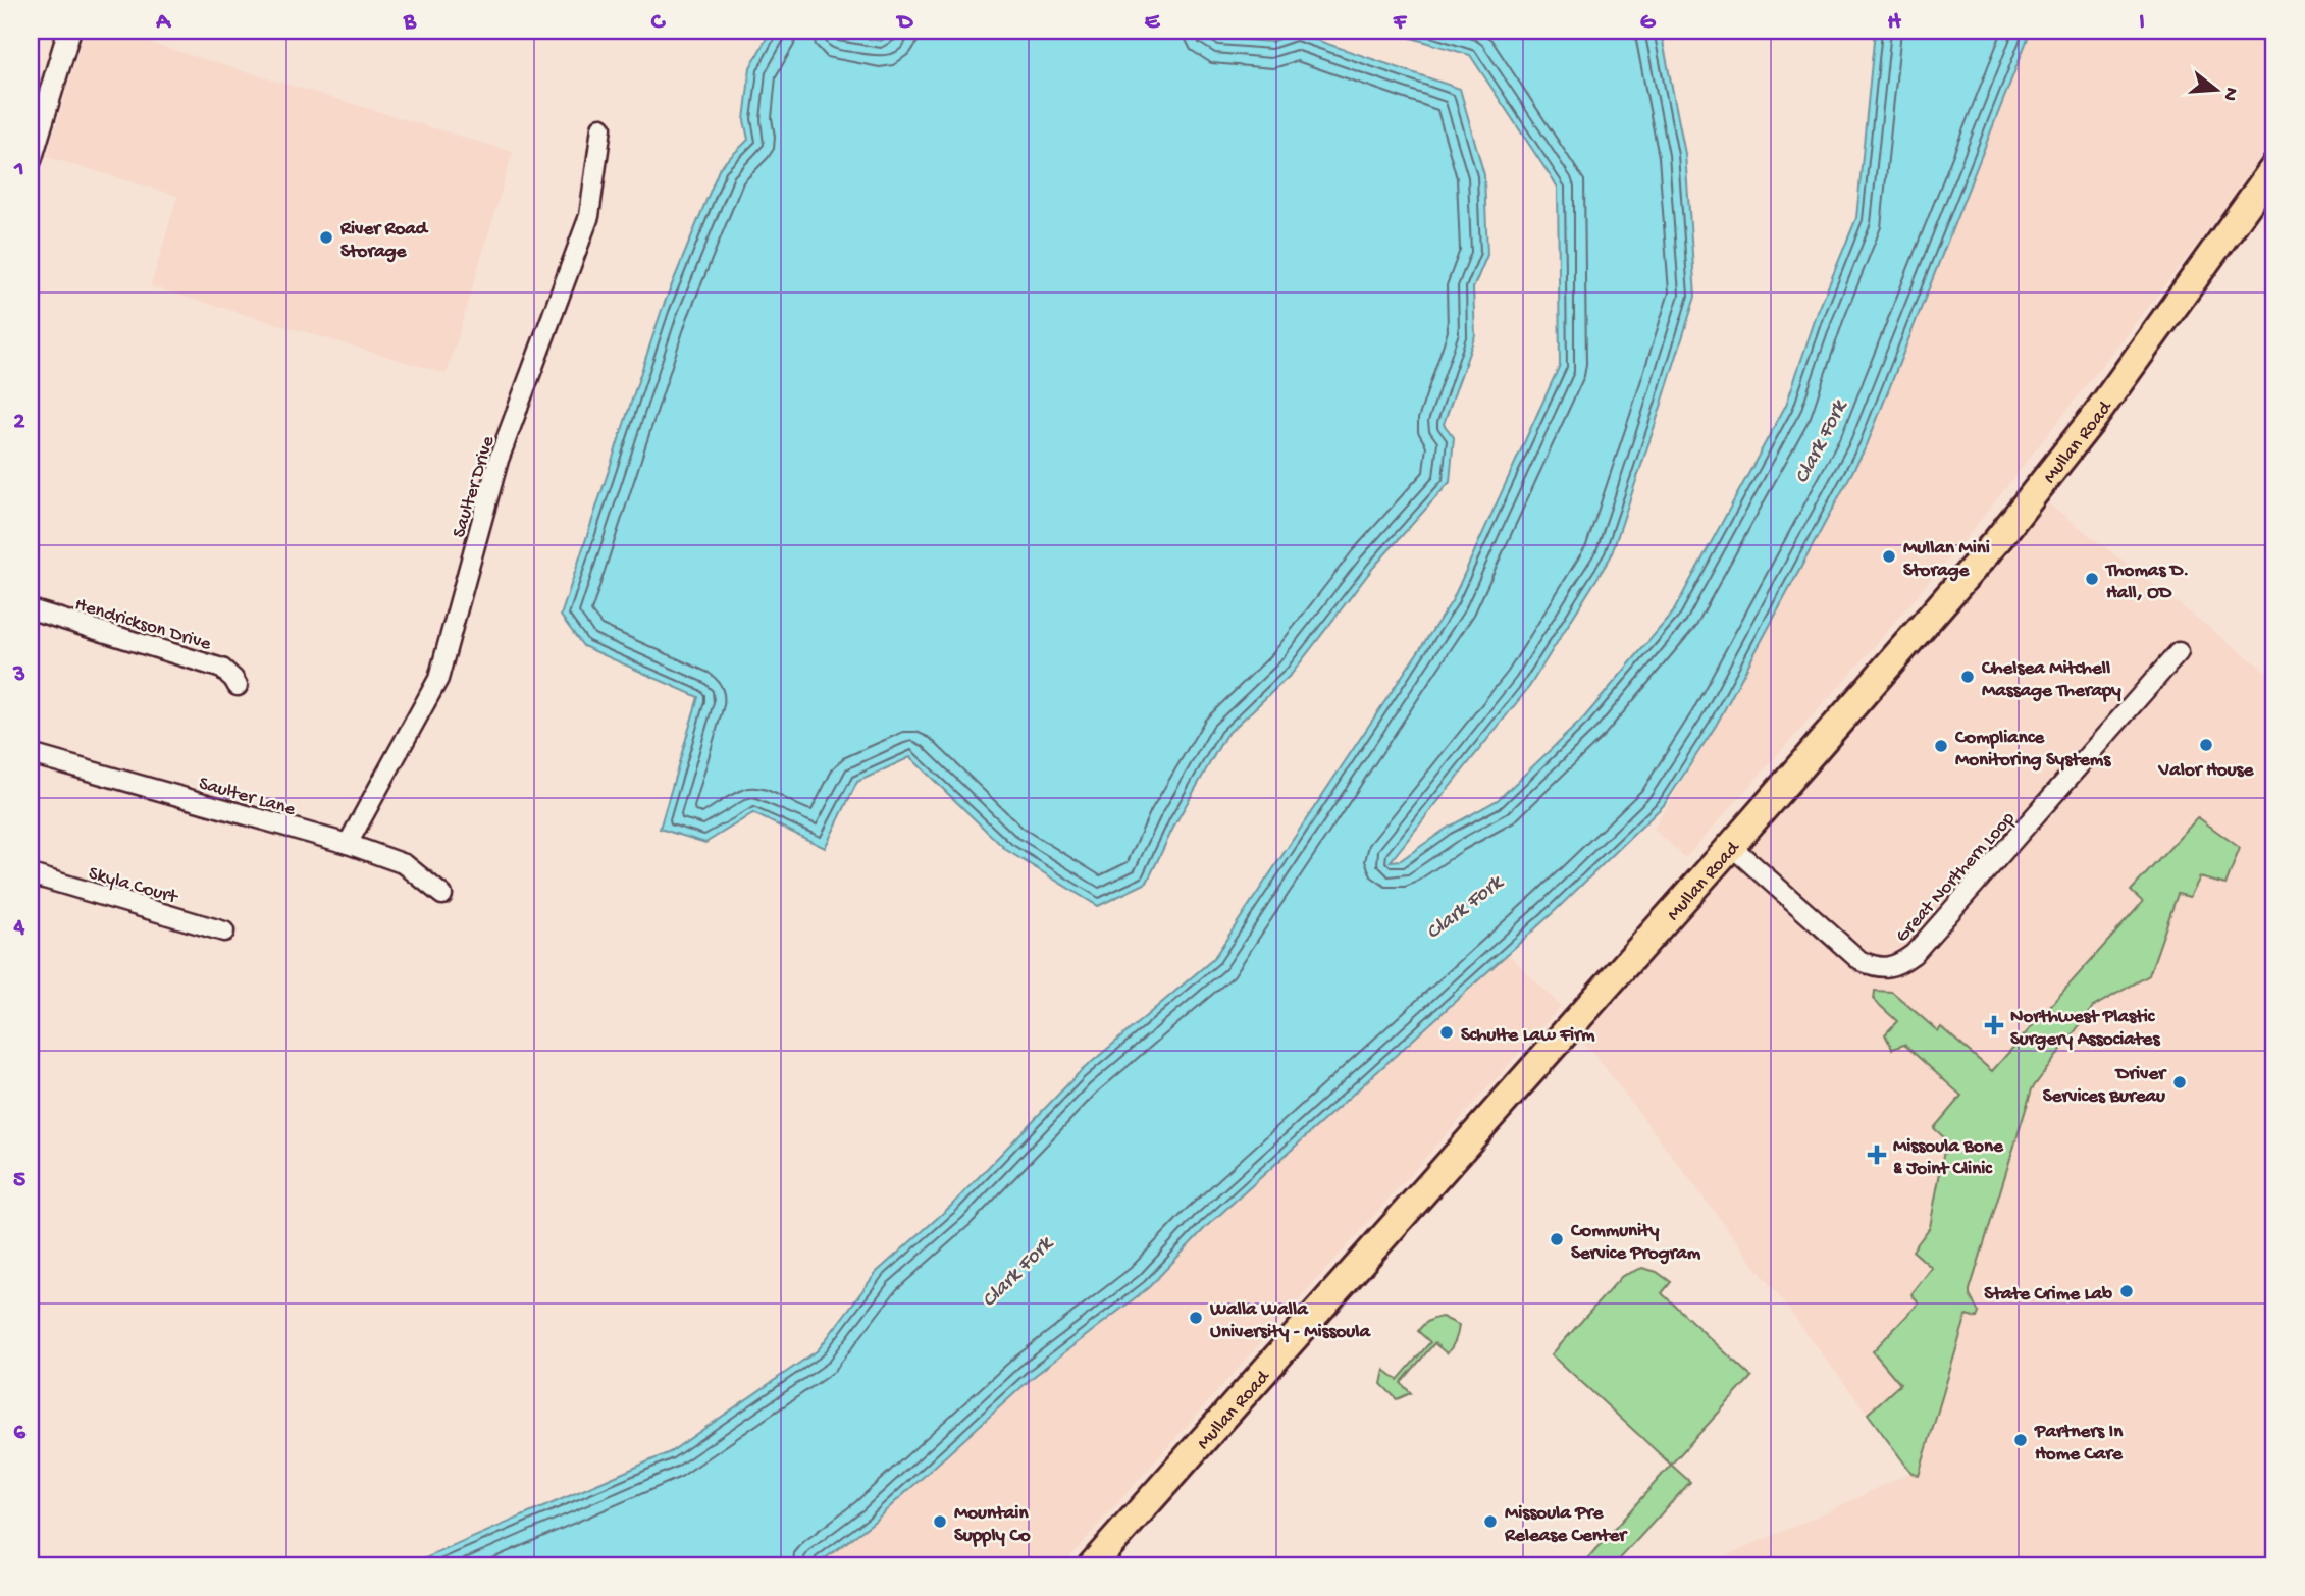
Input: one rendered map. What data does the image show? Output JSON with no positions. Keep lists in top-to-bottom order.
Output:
{
  "streets": {
    "main road": ["Mullan Road"],
    "street": [
      "Saulter Drive",
      "Hendrickson Drive",
      "Saulter Lane",
      "Great Northern Loop",
      "Skyla Court"
    ]
  },
  "crossings": [
    ["Mullan Road", "Great Northern Loop"],
    ["Saulter Drive", "Saulter Lane"]
  ],
  "water": ["Clark Fork"],
  "places": {
    "other": [
      "River Road Storage",
      "Mullan Mini Storage",
      "Thomas D. Hall, OD",
      "Chelsea Mitchell Massage Therapy",
      "Valor House",
      "Compliance Monitoring Systems",
      "Schulte Law Firm",
      "Driver Services Bureau",
      "Community Service Program",
      "State Crime Lab",
      "Walla Walla University - Missoula",
      "Partners In Home Care",
      "Mountain Supply Co",
      "Missoula Pre Release Center"
    ],
    "health": ["Northwest Plastic Surgery Associates", "Missoula Bone & Joint Clinic"]
  },
  "north": "right",
  "grid": {
    "columns": [
      "A",
      "B",
      "C",
      "D",
      "E",
      "F",
      "G",
      "H",
      "I"
    ],
    "rows": [
      "1",
      "2",
      "3",
      "4",
      "5",
      "6"
    ]
  }
}
